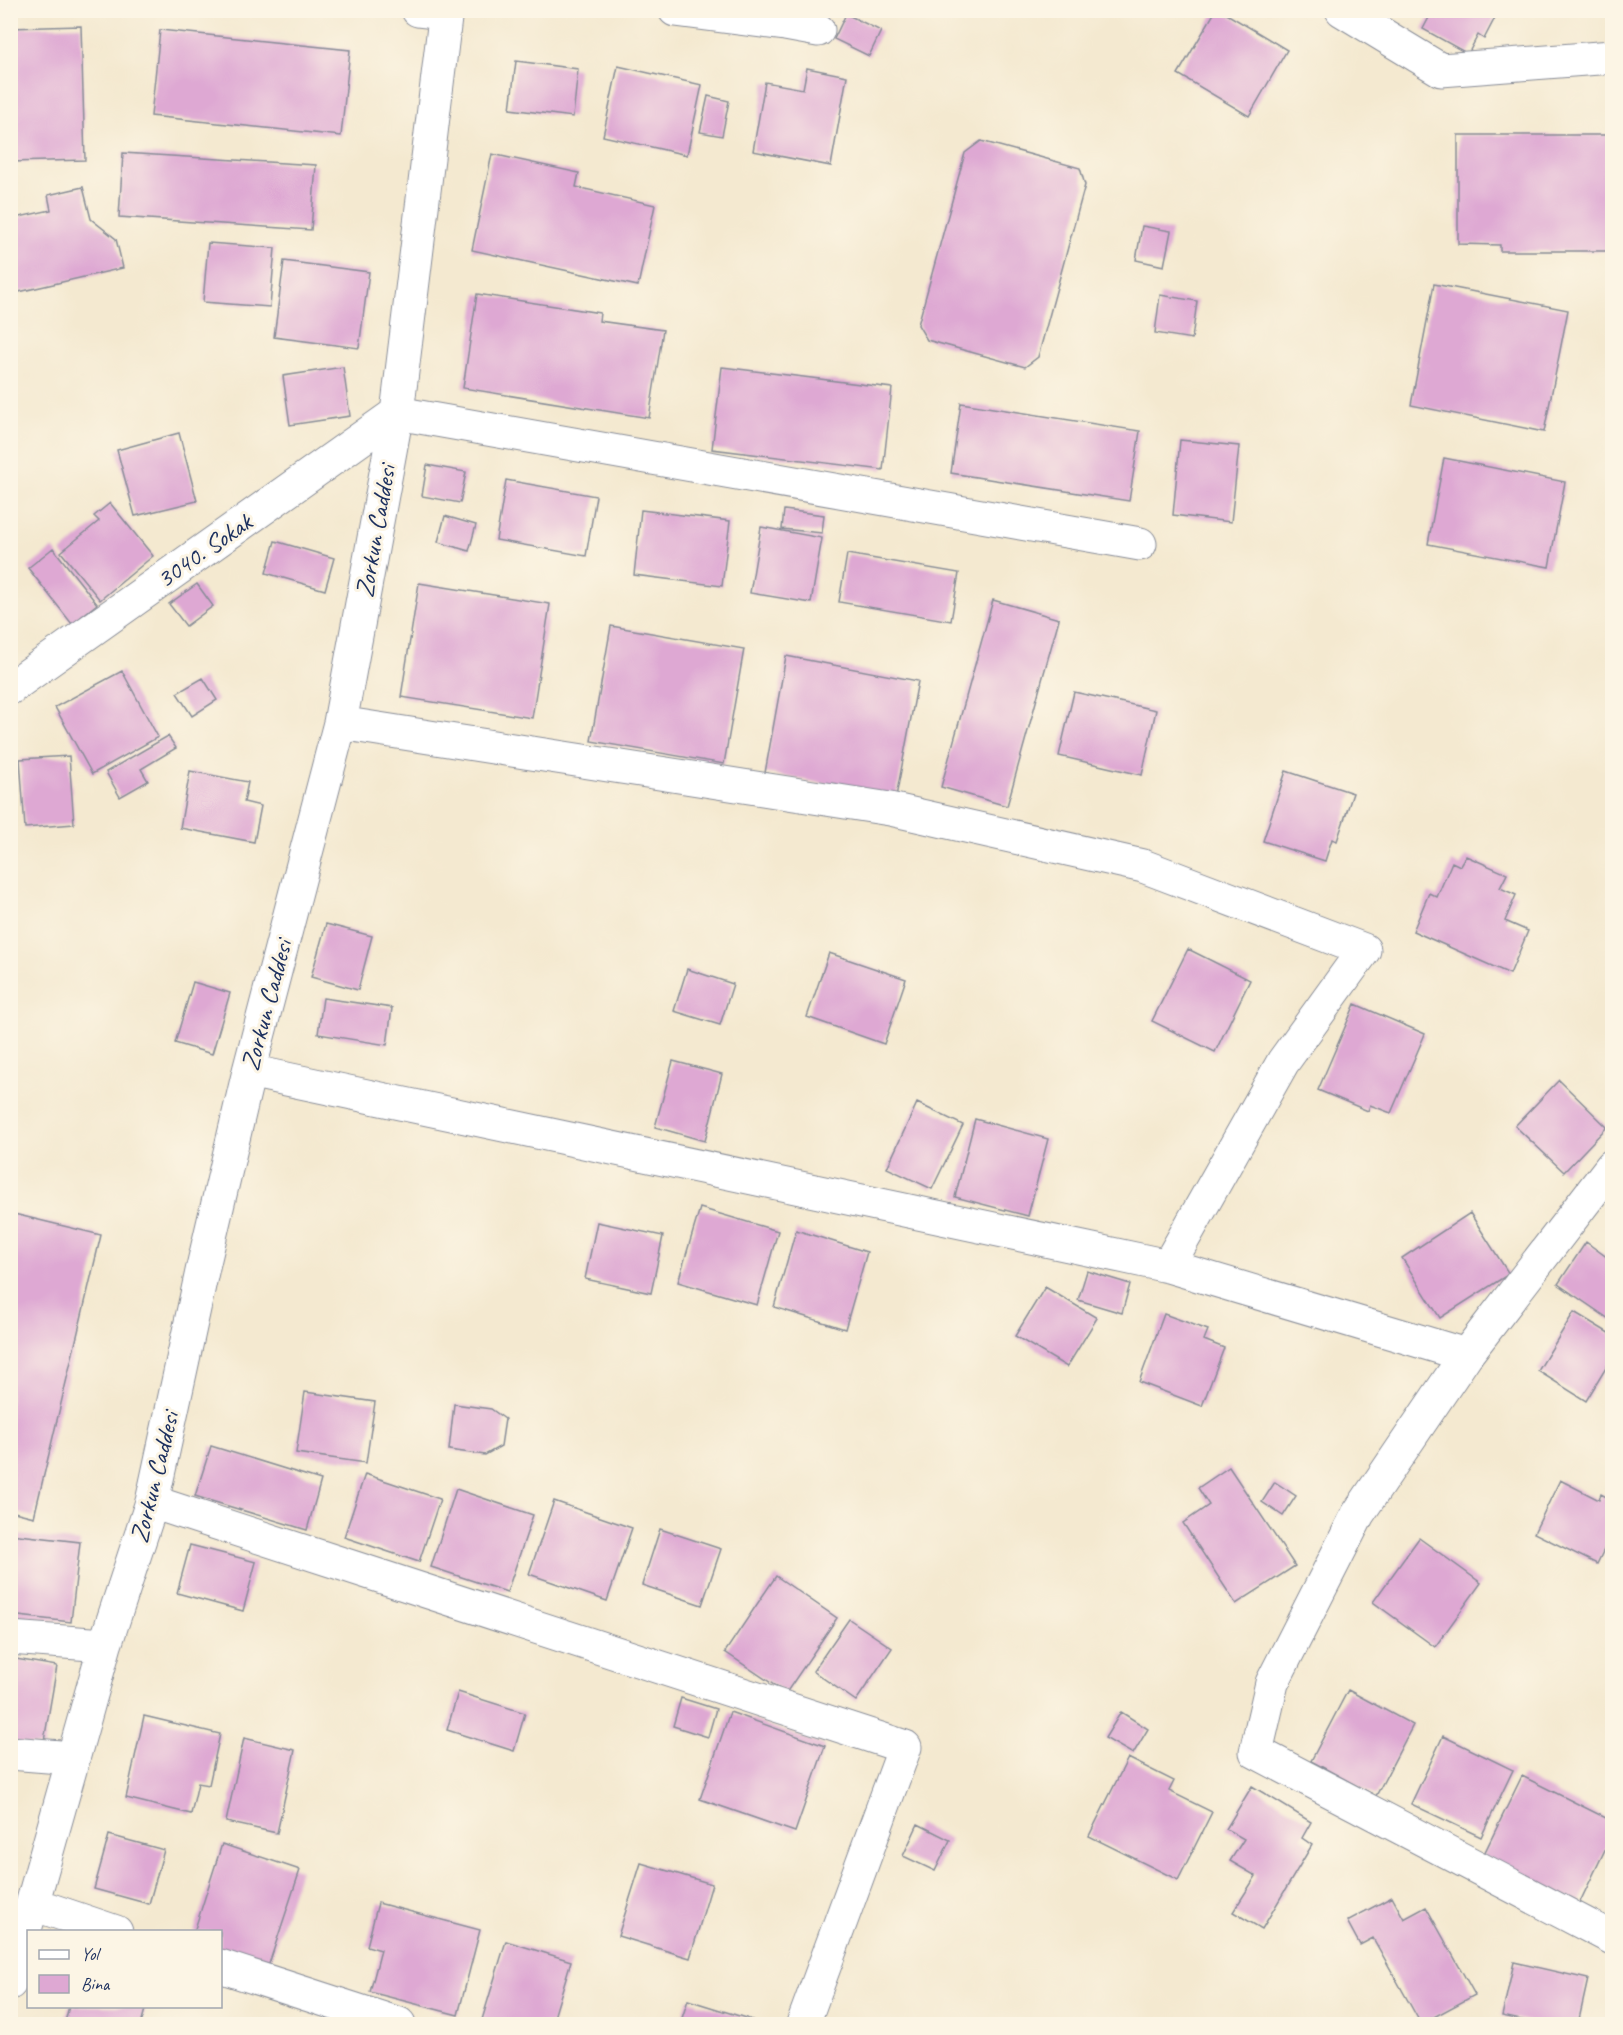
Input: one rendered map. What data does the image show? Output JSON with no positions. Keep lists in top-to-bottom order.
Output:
{
  "streets": {
    "street": ["Zorkun Caddesi", "3040. Sokak"]
  },
  "crossings": [
    ["Zorkun Caddesi", "3040. Sokak"]
  ],
  "legend": ["Yol", "Bina"]
}
